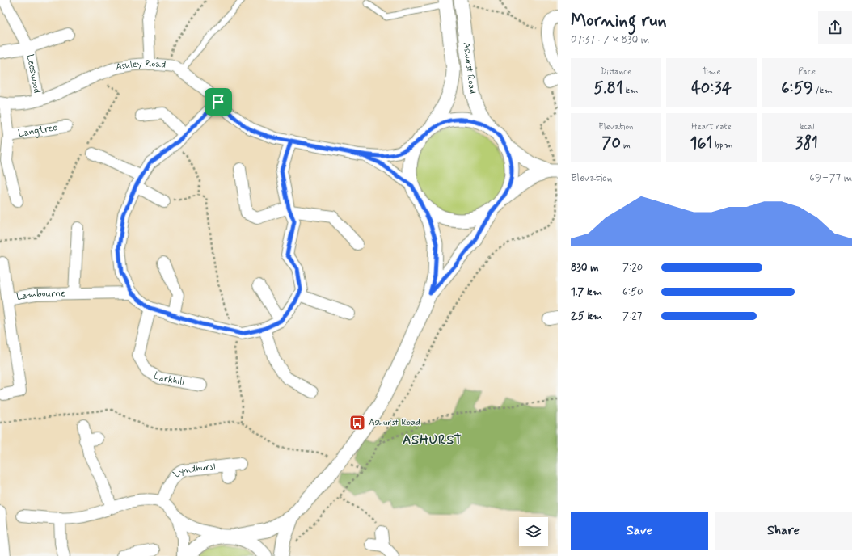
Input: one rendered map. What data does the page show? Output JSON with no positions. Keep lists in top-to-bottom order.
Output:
{
  "streets": {
    "street": [
      "Ashley Road",
      "Ashurst Road",
      "Leeswood",
      "Langtree",
      "Lambourne",
      "Larkhill",
      "Lyndhurst"
    ]
  },
  "crossings": [
    ["Ashley Road", "Ashurst Road"],
    ["Ashley Road", "Leeswood"]
  ],
  "districts": ["ASHURST"],
  "places": {
    "bus stop": ["Ashurst Road"]
  },
  "page": {
    "heading": ["Morning run", "07:37 · 7 × 830 m"],
    "stats": [
      ["Distance", "5.81 km"],
      ["Time", "40:34"],
      ["Pace", "6:59 /km"],
      ["Elevation", "70 m"],
      ["Heart rate", "161 bpm"],
      ["kcal", "381"]
    ],
    "chart": ["Elevation", "69–77 m"],
    "list": [
      {
        "name": "830 m",
        "note": "7:20"
      },
      {
        "name": "1.7 km",
        "note": "6:50"
      },
      {
        "name": "2.5 km",
        "note": "7:27"
      }
    ],
    "buttons": ["Save", "Share"]
  }
}
